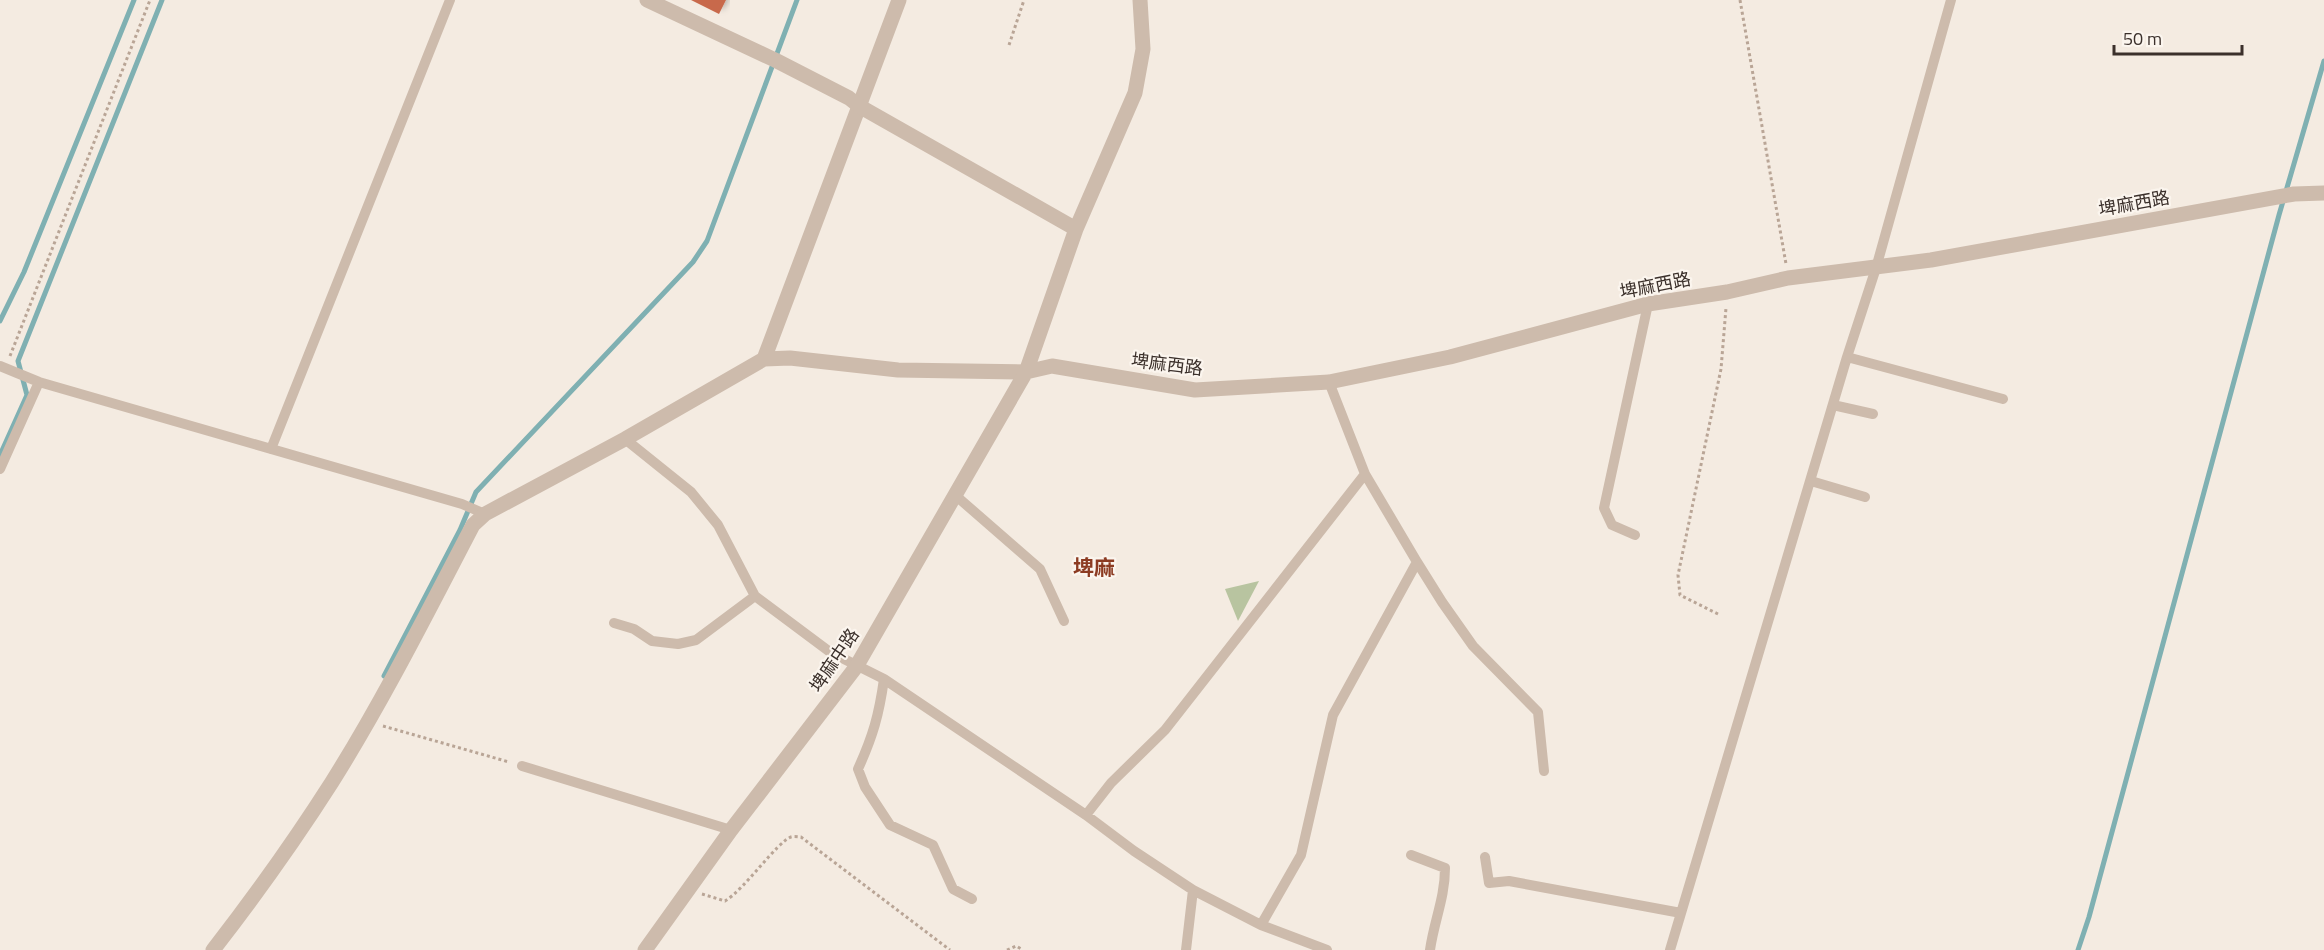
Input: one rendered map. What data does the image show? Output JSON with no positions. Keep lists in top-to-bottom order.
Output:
{
  "streets": {
    "street": ["埤麻西路", "埤麻中路"]
  },
  "crossings": [
    ["埤麻西路", "埤麻中路"]
  ],
  "districts": ["埤麻"],
  "scale_bar": "50 m"
}
